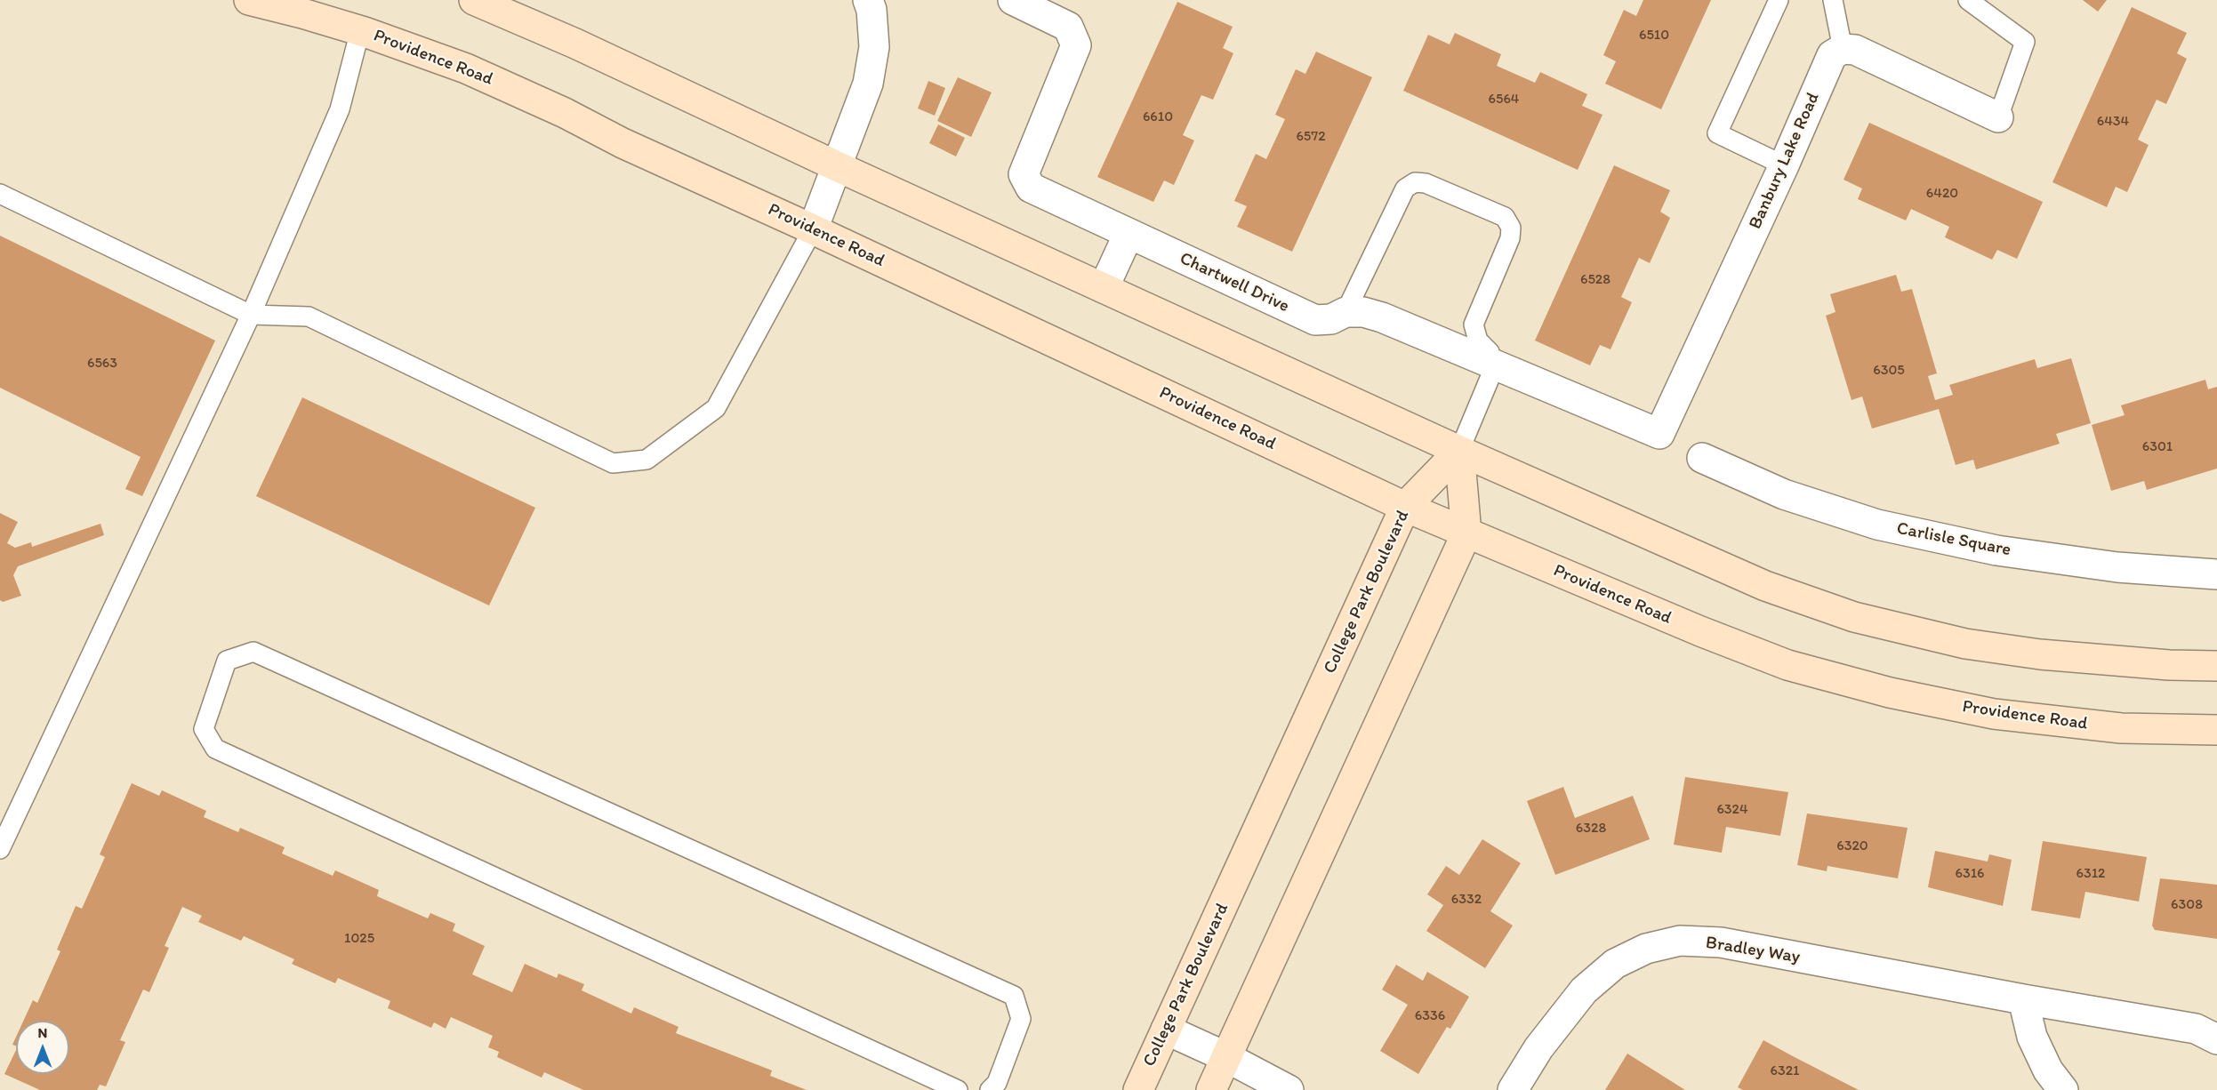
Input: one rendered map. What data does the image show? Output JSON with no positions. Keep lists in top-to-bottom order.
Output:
{
  "streets": {
    "main road": ["Providence Road", "College Park Boulevard"],
    "street": [
      "Banbury Lake Road",
      "Chartwell Drive",
      "Carlisle Square",
      "Bradley Way"
    ]
  },
  "crossings": [
    ["Providence Road", "College Park Boulevard"],
    ["Banbury Lake Road", "Chartwell Drive"]
  ],
  "house_numbers": [
    "6510",
    "6564",
    "6610",
    "6434",
    "6572",
    "6420",
    "6528",
    "6563",
    "6305",
    "6301",
    "6324",
    "6328",
    "6320",
    "6316",
    "6312",
    "6332",
    "6308",
    "1025",
    "6336",
    "6321"
  ],
  "north": "top"
}
